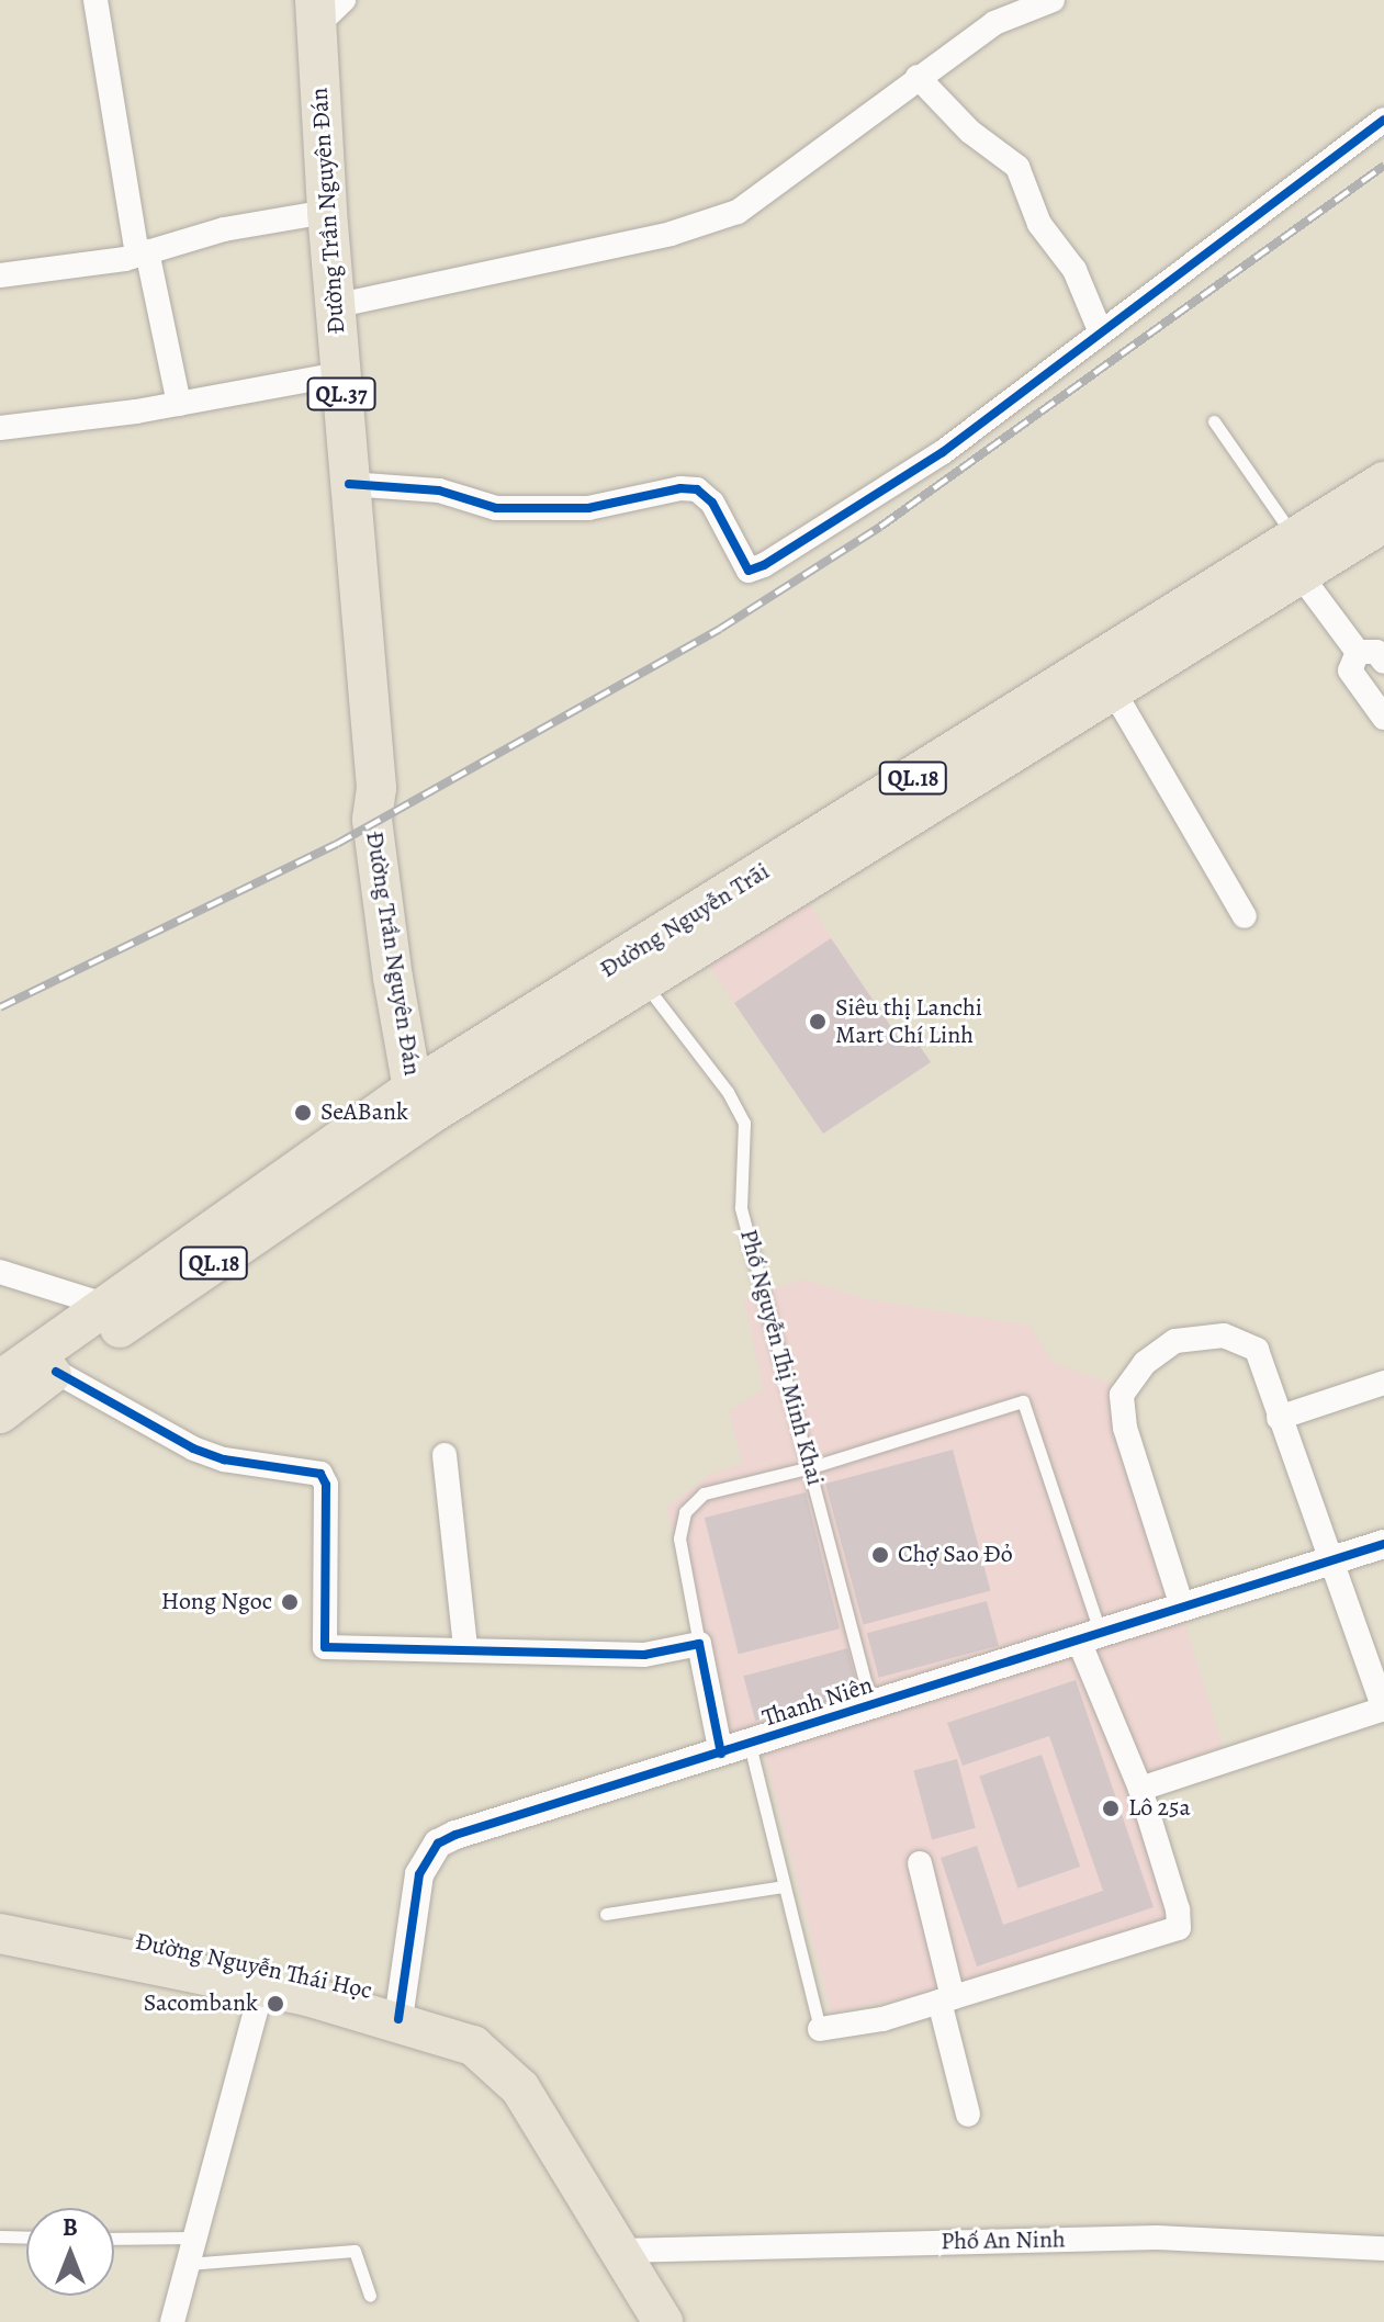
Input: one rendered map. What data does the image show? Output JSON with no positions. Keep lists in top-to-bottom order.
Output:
{
  "streets": {
    "highway": [
      "Đường Trần Nguyên Đán",
      "QL.37",
      "QL.18",
      "Đường Nguyễn Trãi",
      "Đường Nguyễn Thái Học"
    ],
    "street": ["Thanh Niên", "Phố An Ninh"],
    "lane": ["Phố Nguyễn Thị Minh Khai"]
  },
  "crossings": [
    ["Đường Trần Nguyên Đán", "Đường Nguyễn Trãi"],
    ["Đường Nguyễn Trãi", "Phố Nguyễn Thị Minh Khai"],
    ["Phố Nguyễn Thị Minh Khai", "Thanh Niên"],
    ["Thanh Niên", "Đường Nguyễn Thái Học"],
    ["Đường Nguyễn Thái Học", "Phố An Ninh"]
  ],
  "places": [
    "Siêu thị Lanchi Mart Chí Linh",
    "SeABank",
    "Chợ Sao Đỏ",
    "Hong Ngoc",
    "Lô 25a",
    "Sacombank"
  ],
  "north": "top"
}
